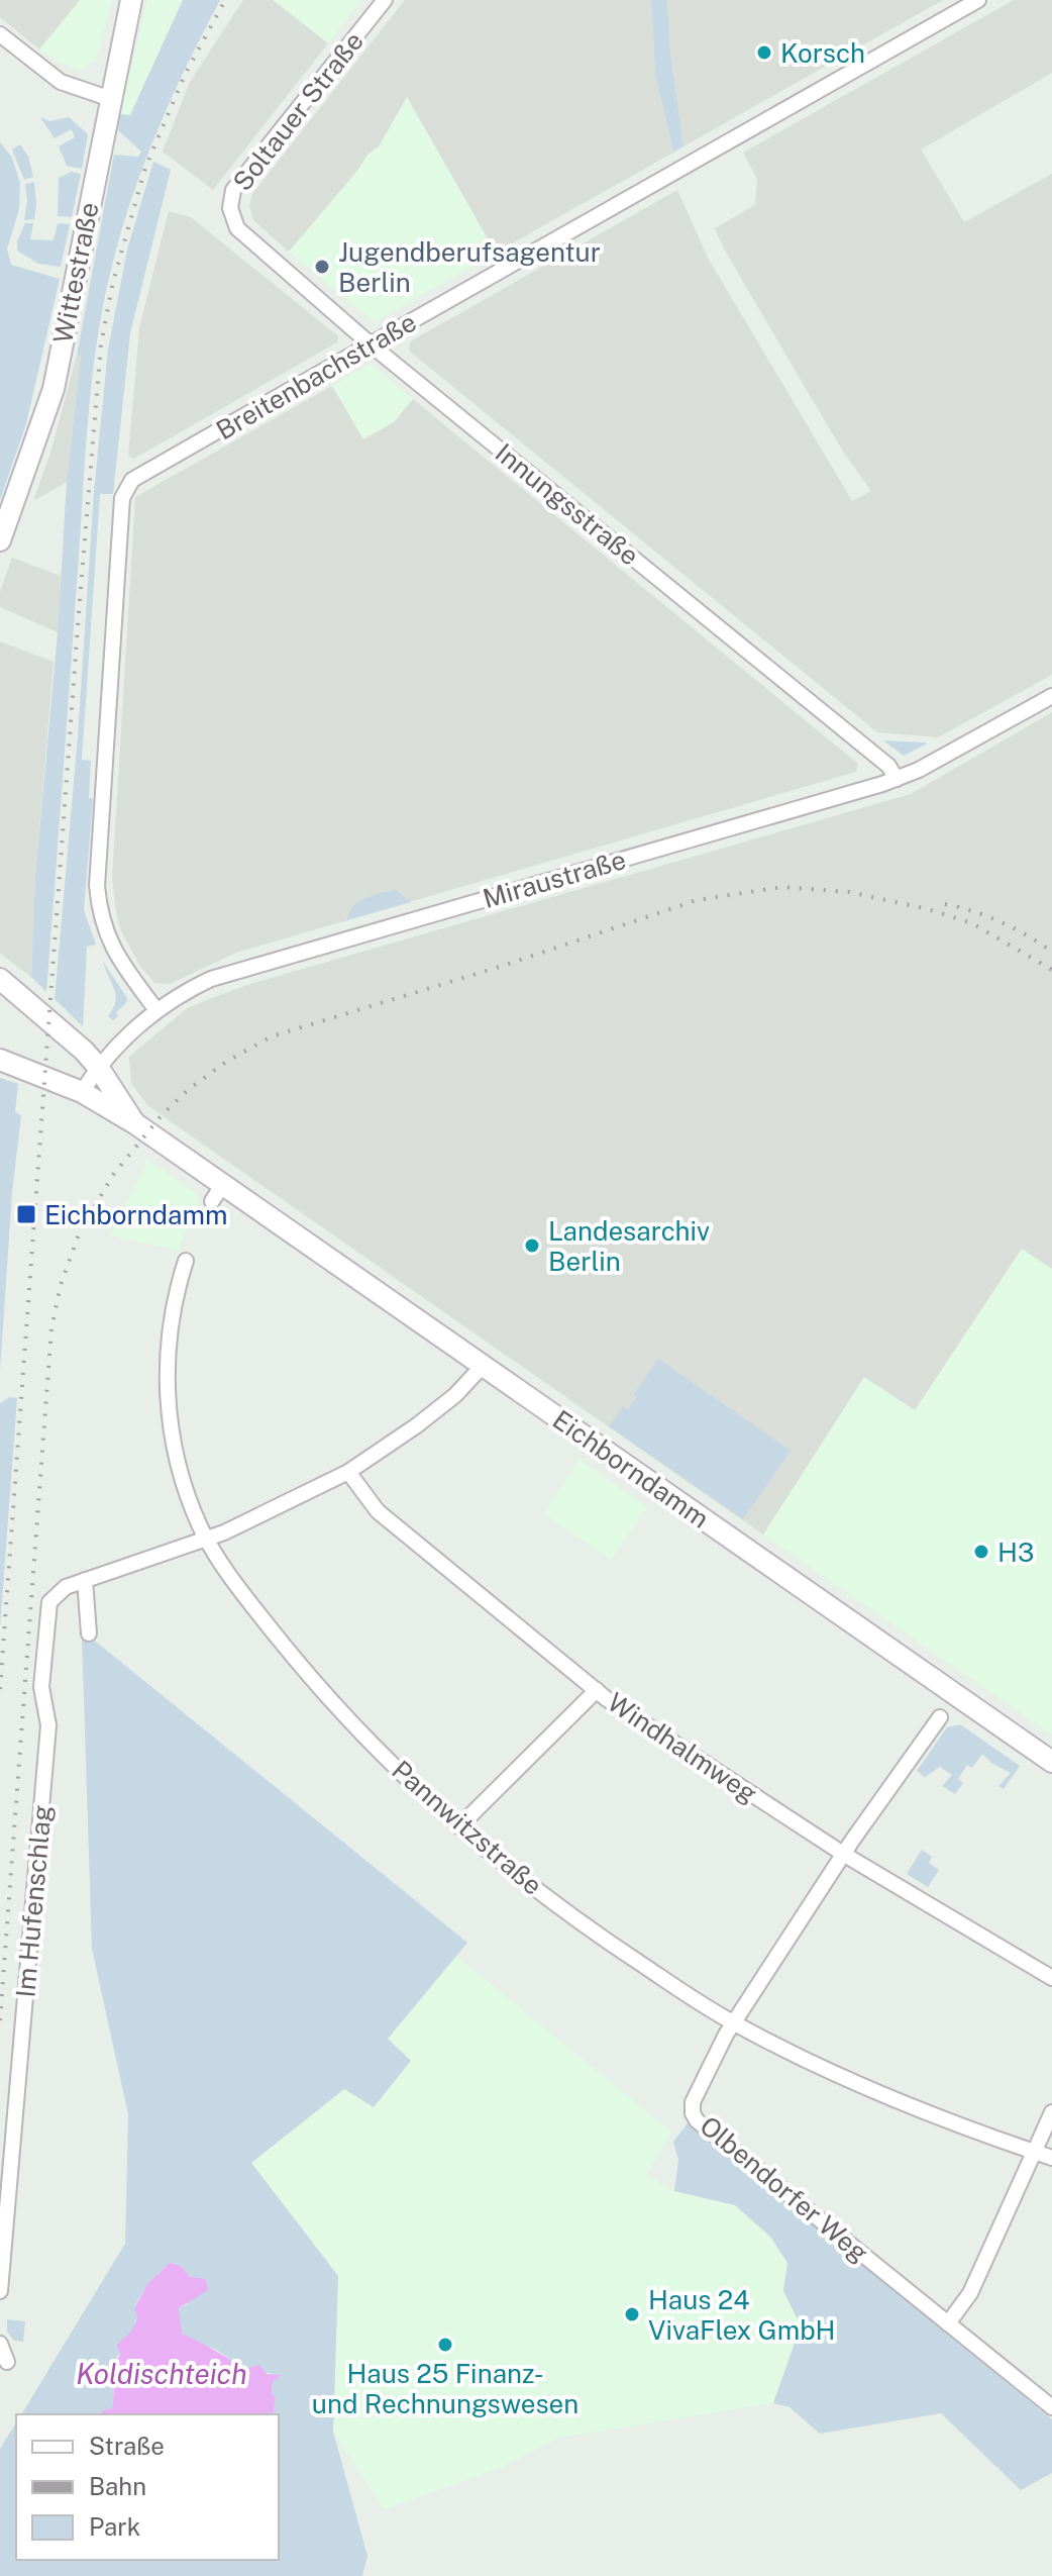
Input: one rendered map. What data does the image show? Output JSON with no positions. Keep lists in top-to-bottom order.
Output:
{
  "streets": {
    "main road": ["Wittestraße", "Eichborndamm"],
    "street": [
      "Soltauer Straße",
      "Breitenbachstraße",
      "Innungsstraße",
      "Miraustraße",
      "Windhalmweg",
      "Pannwitzstraße",
      "Im Hufenschlag",
      "Olbendorfer Weg"
    ]
  },
  "crossings": [
    ["Soltauer Straße", "Innungsstraße"],
    ["Breitenbachstraße", "Innungsstraße"],
    ["Breitenbachstraße", "Miraustraße"],
    ["Innungsstraße", "Miraustraße"],
    ["Miraustraße", "Eichborndamm"],
    ["Eichborndamm", "Im Hufenschlag"],
    ["Windhalmweg", "Im Hufenschlag"],
    ["Windhalmweg", "Olbendorfer Weg"],
    ["Pannwitzstraße", "Im Hufenschlag"],
    ["Pannwitzstraße", "Olbendorfer Weg"]
  ],
  "water": ["Koldischteich"],
  "places": {
    "other": [
      "Korsch",
      "Jugendberufsagentur Berlin",
      "Landesarchiv Berlin",
      "H3",
      "Haus 24 VivaFlex GmbH",
      "Haus 25 Finanz- und Rechnungswesen"
    ],
    "transit": ["Eichborndamm"]
  },
  "legend": ["Straße", "Bahn", "Park"]
}
